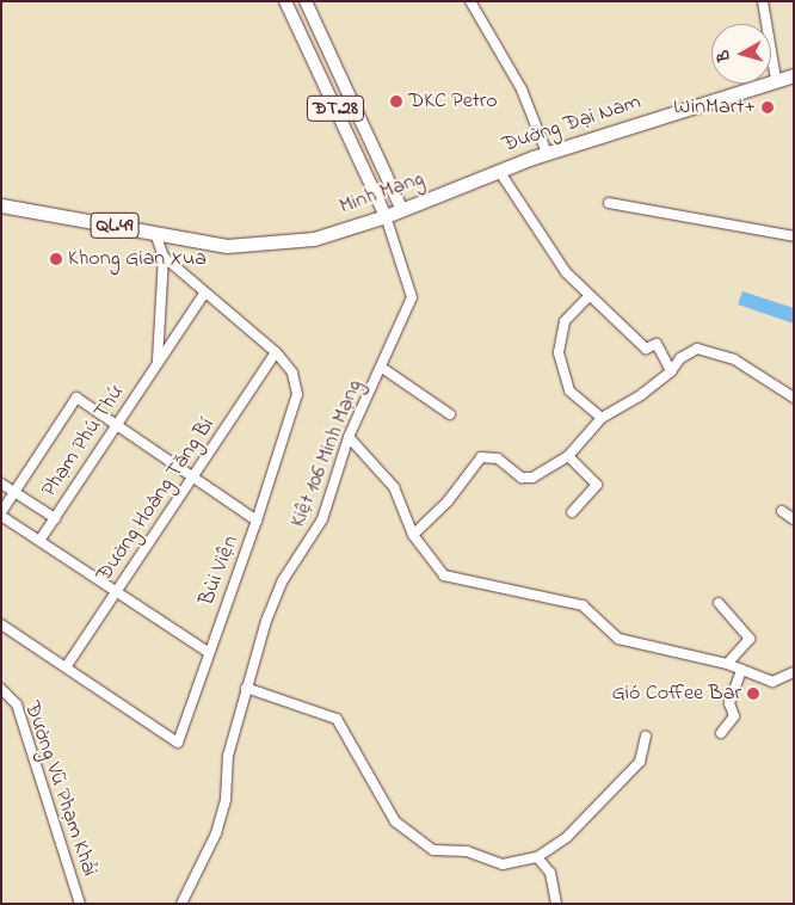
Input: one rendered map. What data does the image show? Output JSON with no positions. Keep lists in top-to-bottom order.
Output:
{
  "streets": {
    "highway": ["Đường Đại Nam", "Minh Mạng", "QL.49"],
    "main road": ["ĐT.28"],
    "street": [
      "Phạm Phú Thứ",
      "Kiệt 106 Minh Mạng",
      "Đường Hoàng Tăng Bí",
      "Bùi Viện",
      "Đường Vũ Phạm Khải"
    ]
  },
  "crossings": [
    ["ĐT.28", "Minh Mạng"],
    ["ĐT.28", "Kiệt 106 Minh Mạng"],
    ["Đường Đại Nam", "Minh Mạng"],
    ["Minh Mạng", "QL.49"],
    ["Minh Mạng", "Phạm Phú Thứ"],
    ["Minh Mạng", "Kiệt 106 Minh Mạng"],
    ["QL.49", "Phạm Phú Thứ"],
    ["Phạm Phú Thứ", "Bùi Viện"],
    ["Đường Hoàng Tăng Bí", "Bùi Viện"]
  ],
  "places": [
    "DKC Petro",
    "WinMart+",
    "Khong Gian Xua",
    "Gió Coffee Bar"
  ],
  "north": "left"
}
